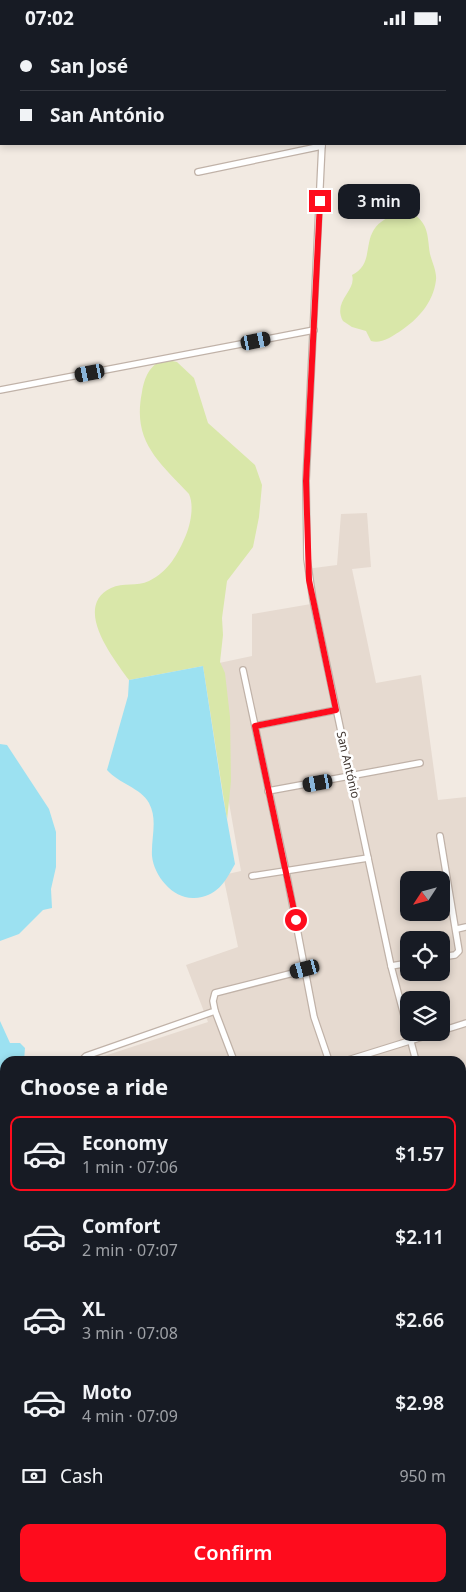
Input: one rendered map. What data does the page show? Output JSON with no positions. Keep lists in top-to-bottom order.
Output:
{
  "streets": {
    "street": ["San António"]
  },
  "north": "bottom left",
  "page": {
    "status": "07:02",
    "banner": ["San José", "San António"],
    "bubble": "3 min",
    "heading": "Choose a ride",
    "list": [
      {
        "name": "Economy",
        "note": "1 min · 07:06",
        "value": "$1.57"
      },
      {
        "name": "Comfort",
        "note": "2 min · 07:07",
        "value": "$2.11"
      },
      {
        "name": "XL",
        "note": "3 min · 07:08",
        "value": "$2.66"
      },
      {
        "name": "Moto",
        "note": "4 min · 07:09",
        "value": "$2.98"
      }
    ],
    "pay": ["Cash", "950 m"],
    "buttons": "Confirm"
  }
}
